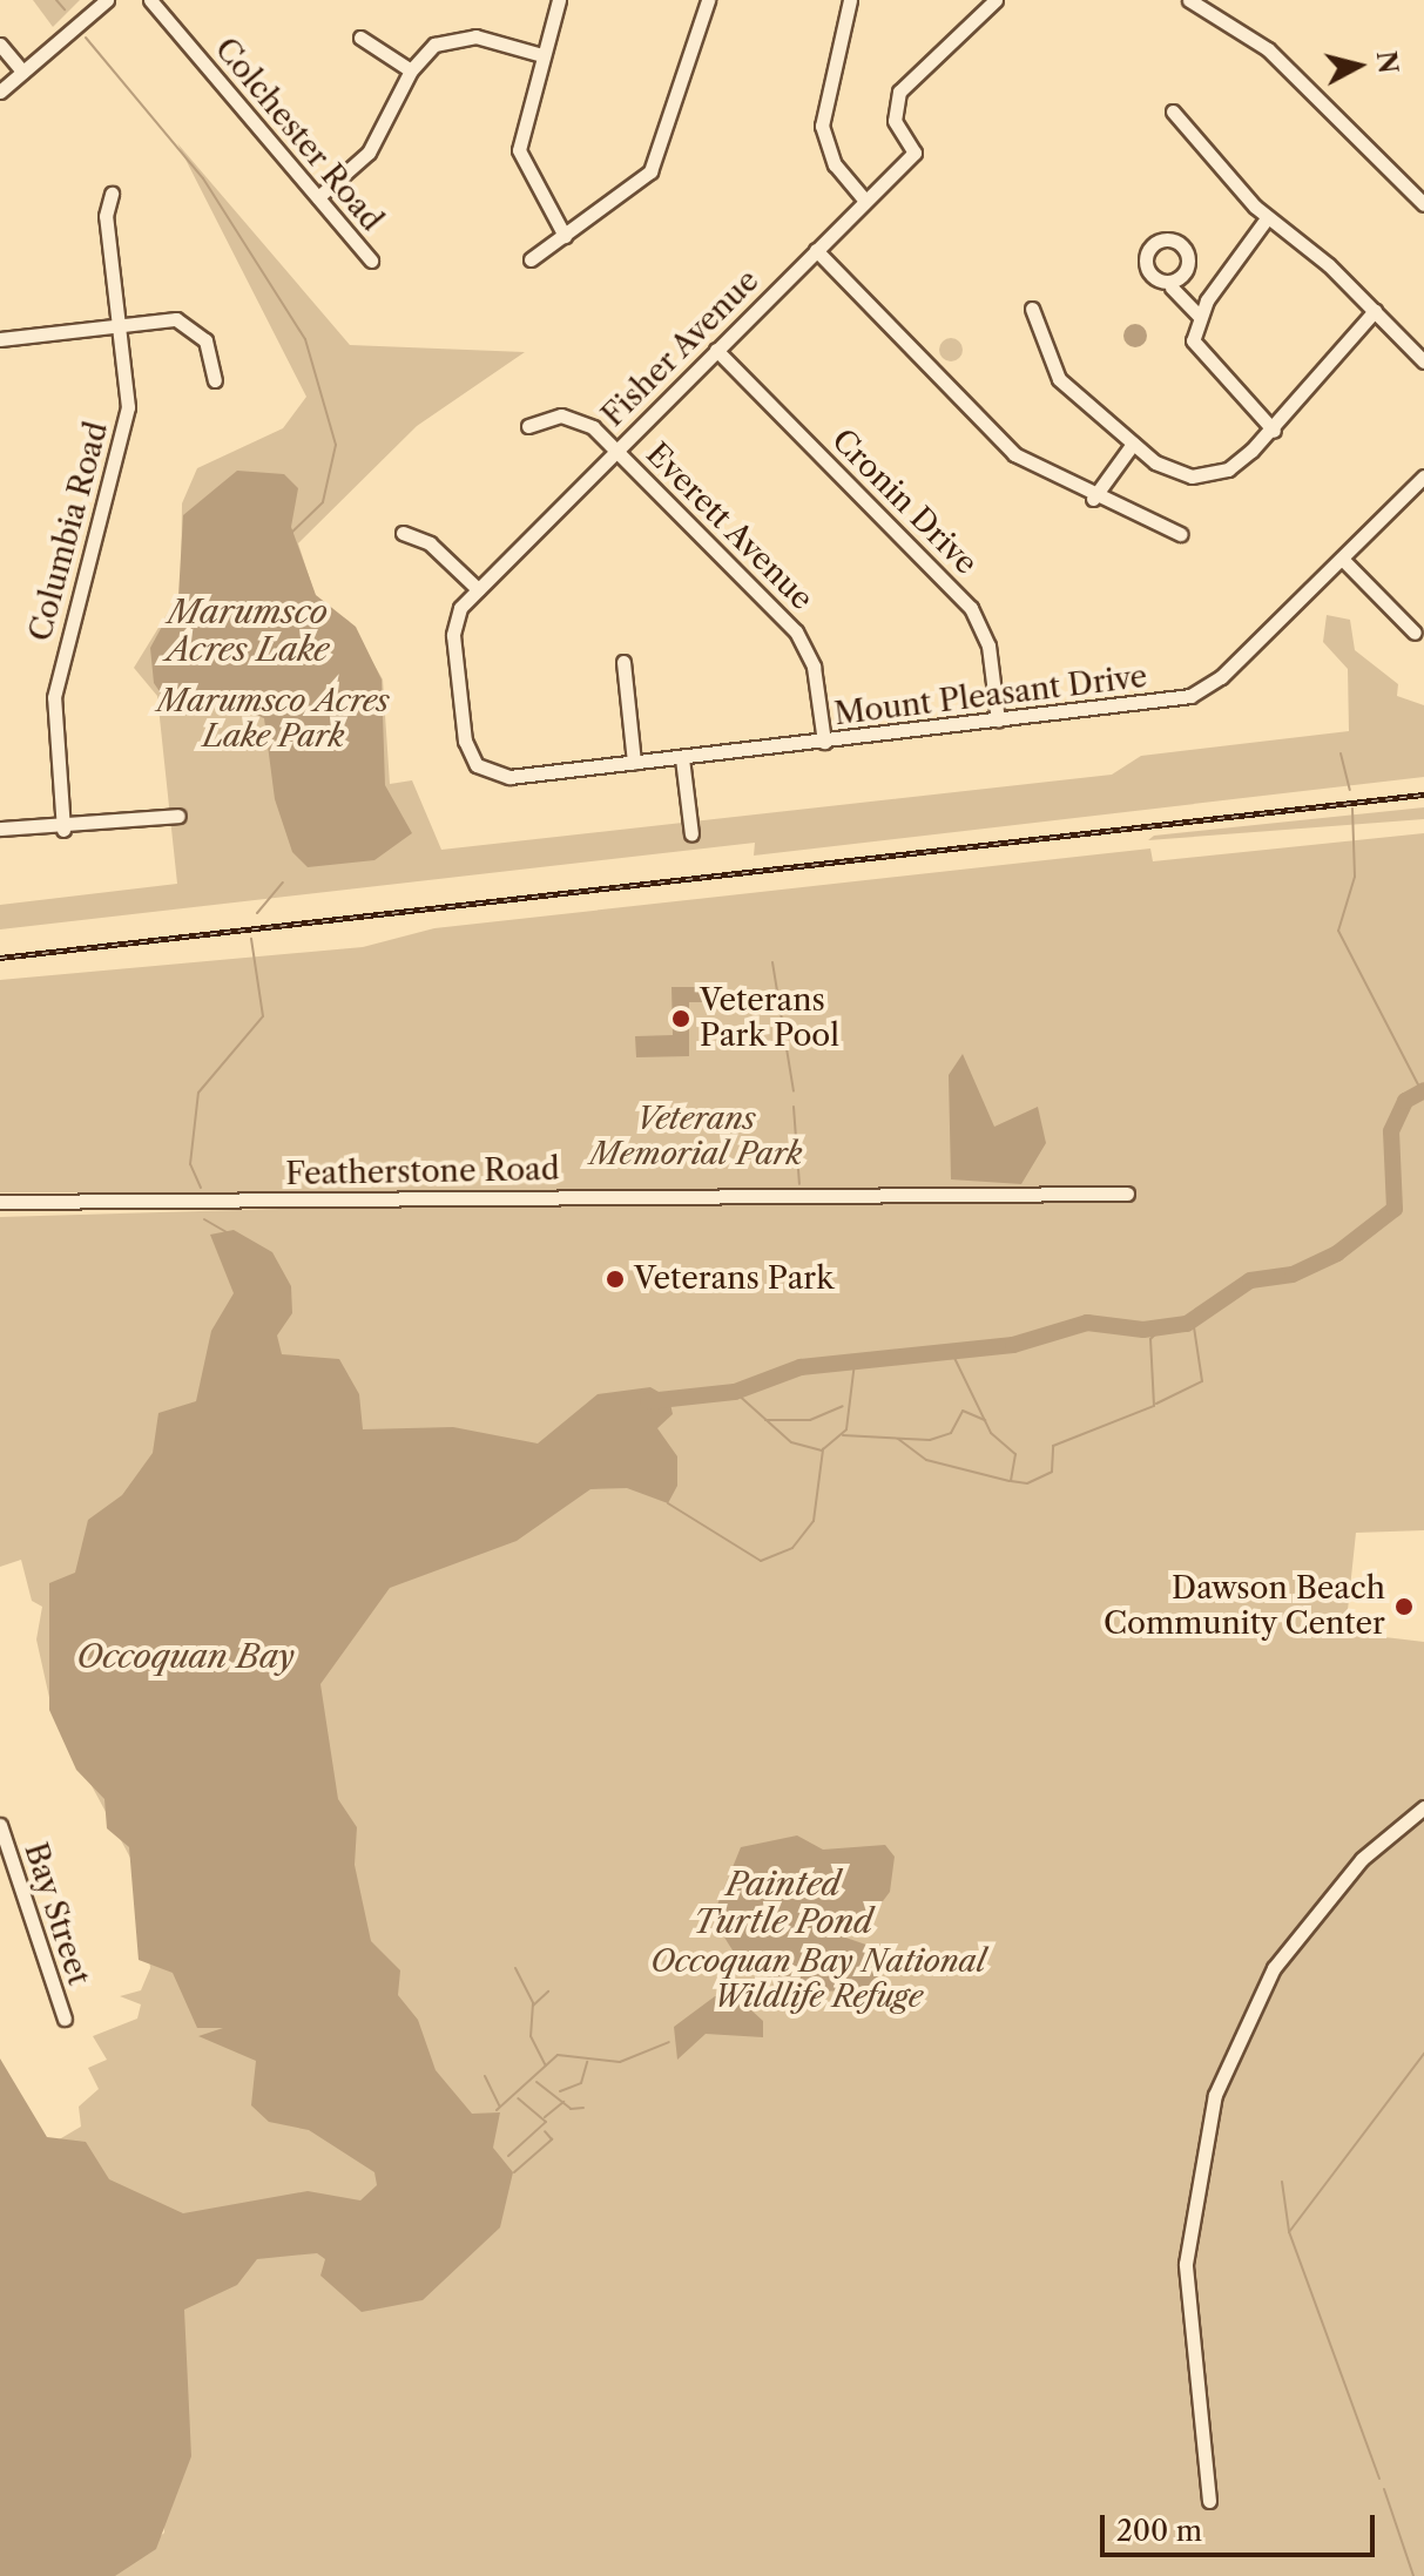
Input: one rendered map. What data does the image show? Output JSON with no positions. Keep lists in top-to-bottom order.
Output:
{
  "streets": {
    "street": [
      "Colchester Road",
      "Fisher Avenue",
      "Cronin Drive",
      "Everett Avenue",
      "Columbia Road",
      "Mount Pleasant Drive",
      "Featherstone Road",
      "Bay Street"
    ]
  },
  "crossings": [
    ["Fisher Avenue", "Cronin Drive"],
    ["Fisher Avenue", "Everett Avenue"],
    ["Fisher Avenue", "Mount Pleasant Drive"],
    ["Cronin Drive", "Mount Pleasant Drive"],
    ["Everett Avenue", "Mount Pleasant Drive"]
  ],
  "water": ["Marumsco Acres Lake", "Occoquan Bay", "Painted Turtle Pond"],
  "parks": ["Marumsco Acres Lake Park", "Veterans Memorial Park", "Occoquan Bay National Wildlife Refuge"],
  "places": ["Veterans Park Pool", "Veterans Park", "Dawson Beach Community Center"],
  "scale_bar": "200 m",
  "north": "right"
}
